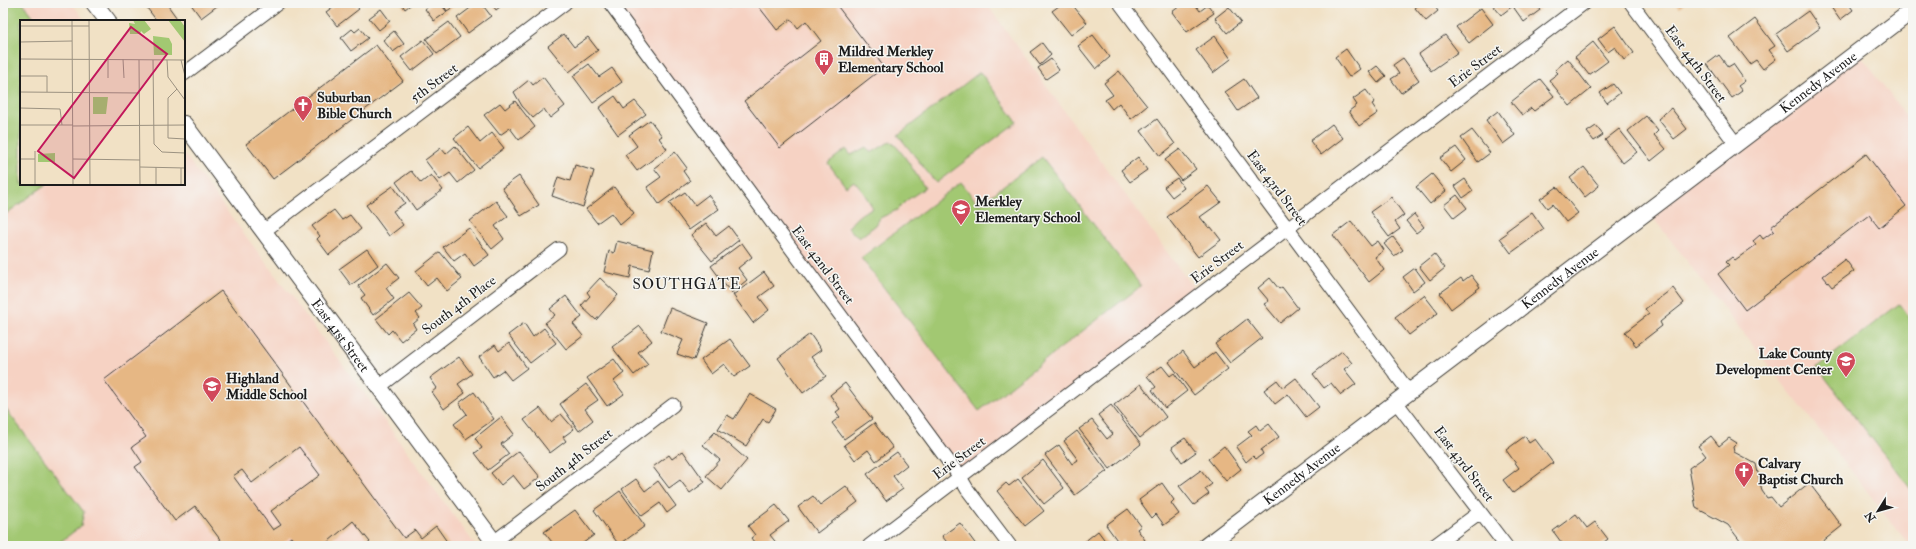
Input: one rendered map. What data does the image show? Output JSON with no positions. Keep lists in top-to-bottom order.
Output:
{
  "streets": {
    "street": [
      "East 44th Street",
      "Erie Street",
      "Kennedy Avenue",
      "5th Street",
      "East 43rd Street",
      "East 42nd Street",
      "South 4th Place",
      "East 41st Street",
      "South 4th Street"
    ]
  },
  "crossings": [
    ["East 44th Street", "Kennedy Avenue"],
    ["Erie Street", "East 43rd Street"],
    ["Erie Street", "East 42nd Street"],
    ["Kennedy Avenue", "East 43rd Street"],
    ["5th Street", "East 41st Street"],
    ["South 4th Place", "East 41st Street"],
    ["East 41st Street", "South 4th Street"]
  ],
  "districts": ["SOUTHGATE"],
  "places": {
    "building": ["Mildred Merkley Elementary School"],
    "church": ["Suburban Bible Church", "Calvary Baptist Church"],
    "school or university": ["Merkley Elementary School", "Lake County Development Center", "Highland Middle School"]
  },
  "north": "bottom left"
}
